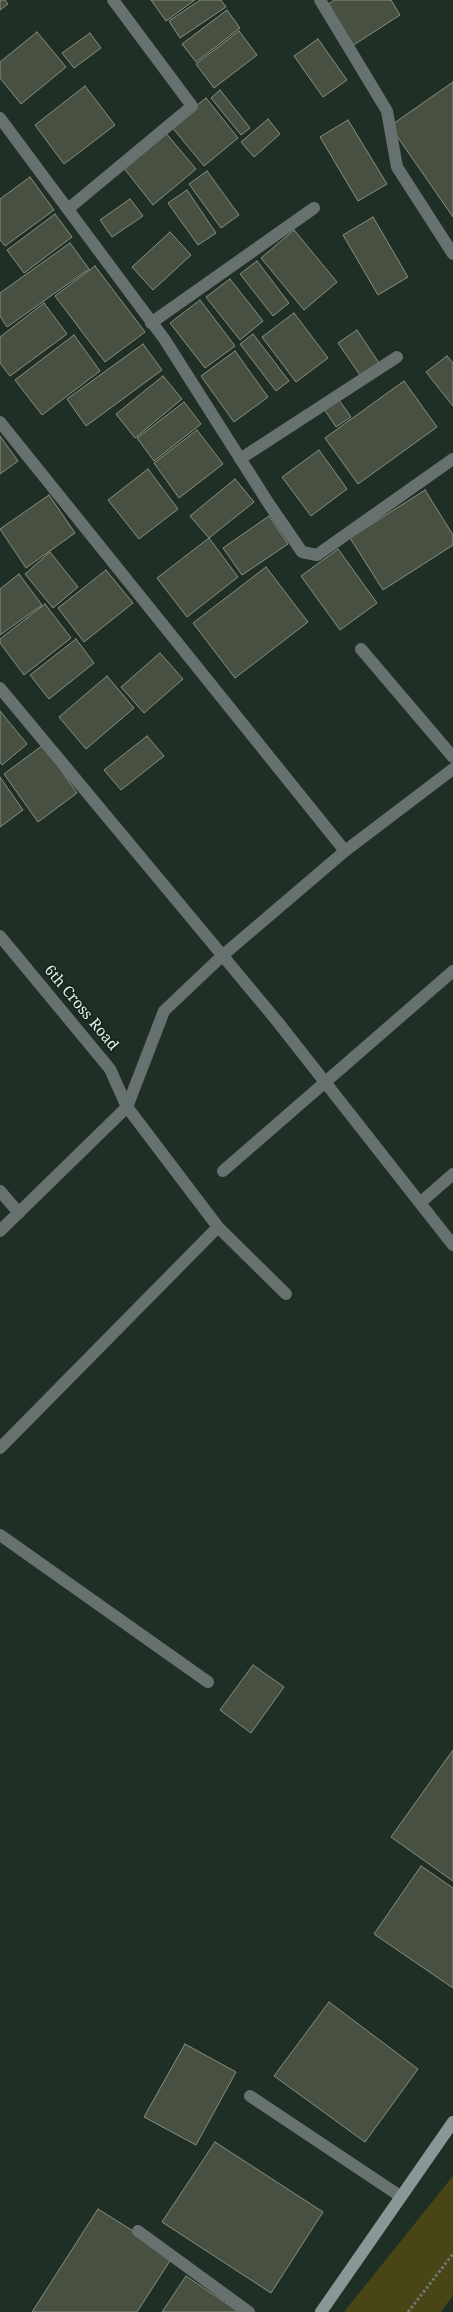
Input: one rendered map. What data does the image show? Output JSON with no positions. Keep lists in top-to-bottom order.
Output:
{
  "streets": {
    "street": ["6th Cross Road"]
  }
}
